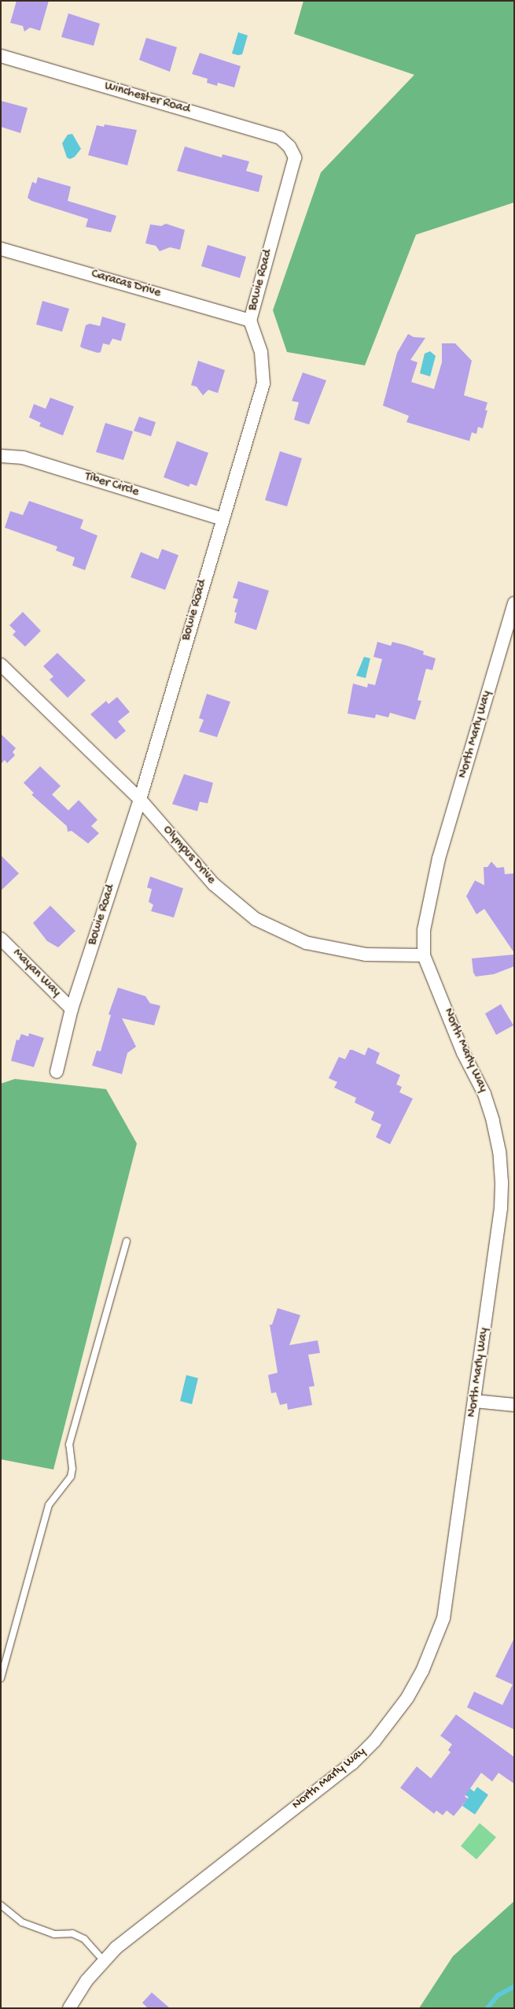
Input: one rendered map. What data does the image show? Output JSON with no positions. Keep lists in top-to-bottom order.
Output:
{
  "streets": {
    "street": [
      "Winchester Road",
      "Bowie Road",
      "Caracas Drive",
      "Tiber Circle",
      "North Marly Way",
      "Olympus Drive",
      "Mayan Way"
    ]
  },
  "crossings": [
    ["Winchester Road", "Bowie Road"],
    ["Bowie Road", "Caracas Drive"],
    ["Bowie Road", "Tiber Circle"],
    ["Bowie Road", "Olympus Drive"],
    ["Bowie Road", "Mayan Way"],
    ["North Marly Way", "Olympus Drive"]
  ]
}
